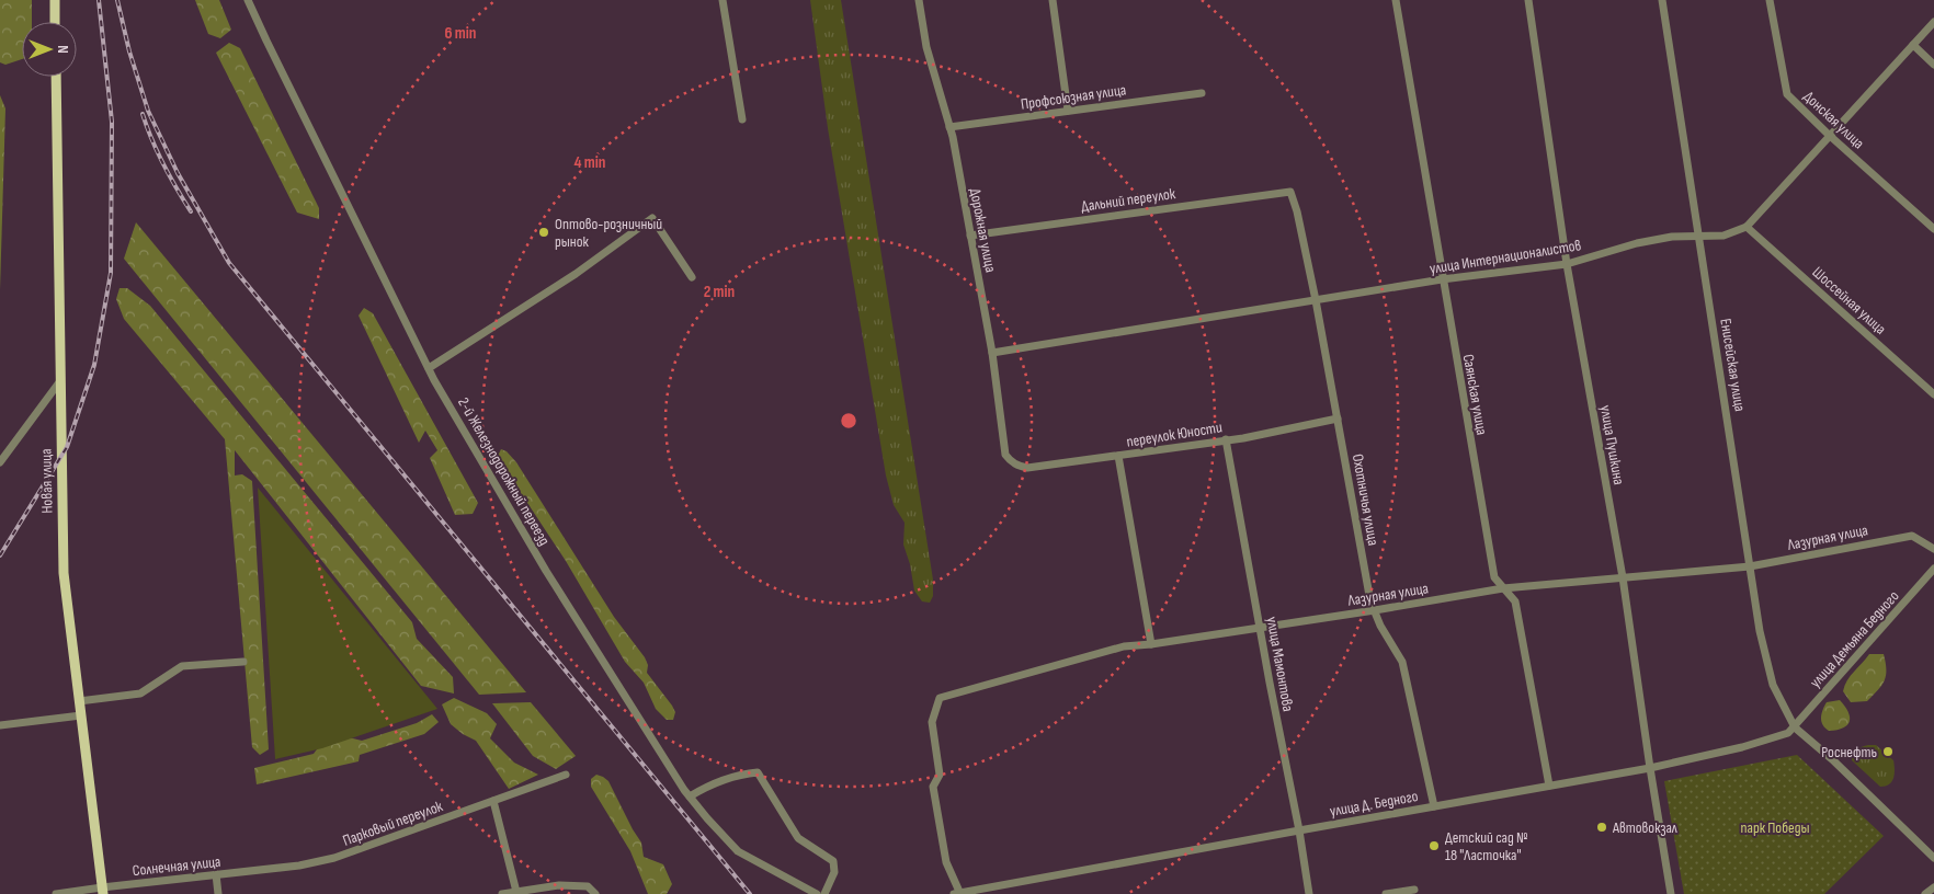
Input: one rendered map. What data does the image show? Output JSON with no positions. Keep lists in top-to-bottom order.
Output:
{
  "streets": {
    "main road": ["Новая улица"],
    "street": [
      "Профсоюзная улица",
      "Донская улица",
      "Дальний переулок",
      "Дорожная улица",
      "улица Интернационалистов",
      "Шоссейная улица",
      "Енисейская улица",
      "Саянская улица",
      "переулок Юности",
      "улица Пушкина",
      "2-й Железнодорожный переезд",
      "Охотничья улица",
      "Лазурная улица",
      "улица Демьяна Бедного",
      "улица Мамонтова",
      "улица Д. Бедного",
      "Парковый переулок",
      "Солнечная улица"
    ]
  },
  "crossings": [
    ["Профсоюзная улица", "Дорожная улица"],
    ["Дальний переулок", "Дорожная улица"],
    ["Дальний переулок", "Охотничья улица"],
    ["Дорожная улица", "улица Интернационалистов"],
    ["Дорожная улица", "переулок Юности"],
    ["улица Интернационалистов", "Шоссейная улица"],
    ["улица Интернационалистов", "Енисейская улица"],
    ["улица Интернационалистов", "Саянская улица"],
    ["улица Интернационалистов", "улица Пушкина"],
    ["улица Интернационалистов", "Охотничья улица"],
    ["Енисейская улица", "Лазурная улица"],
    ["Енисейская улица", "улица Демьяна Бедного"],
    ["Енисейская улица", "улица Д. Бедного"],
    ["Саянская улица", "Лазурная улица"],
    ["Саянская улица", "улица Д. Бедного"],
    ["переулок Юности", "Охотничья улица"],
    ["переулок Юности", "улица Мамонтова"],
    ["улица Пушкина", "Лазурная улица"],
    ["улица Пушкина", "улица Д. Бедного"],
    ["Новая улица", "Солнечная улица"],
    ["Охотничья улица", "Лазурная улица"],
    ["Охотничья улица", "улица Д. Бедного"],
    ["Лазурная улица", "улица Мамонтова"],
    ["Лазурная улица", "улица Д. Бедного"],
    ["улица Демьяна Бедного", "улица Д. Бедного"],
    ["улица Мамонтова", "улица Д. Бедного"],
    ["Парковый переулок", "Солнечная улица"]
  ],
  "parks": ["парк Победы"],
  "places": [
    "Оптово-розничный рынок",
    "Роснефть",
    "Автовокзал",
    "Детский сад № 18 \"Ласточка\""
  ],
  "north": "right",
  "rings": ["6 min", "4 min", "2 min"]
}
